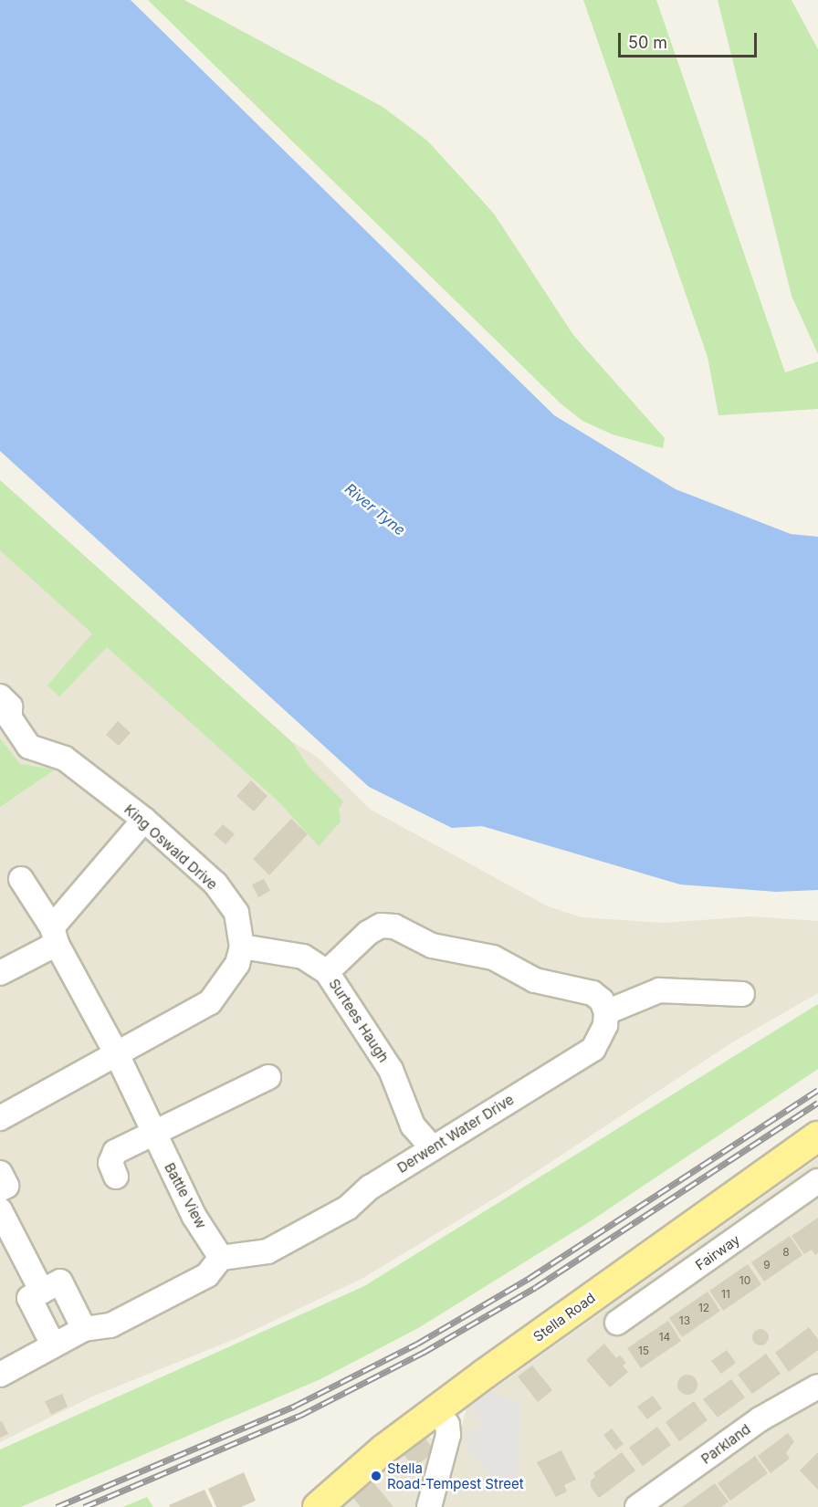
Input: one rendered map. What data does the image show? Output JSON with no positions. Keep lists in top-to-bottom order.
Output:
{
  "streets": {
    "main road": ["Stella Road"],
    "street": [
      "King Oswald Drive",
      "Surtees Haugh",
      "Derwent Water Drive",
      "Battle View",
      "Fairway",
      "Parkland"
    ]
  },
  "crossings": [
    ["King Oswald Drive", "Surtees Haugh"],
    ["Surtees Haugh", "Derwent Water Drive"],
    ["Derwent Water Drive", "Battle View"]
  ],
  "water": ["River Tyne"],
  "places": ["Stella Road-Tempest Street"],
  "house_numbers": [
    "8",
    "9",
    "10",
    "11",
    "12",
    "13",
    "14",
    "15"
  ],
  "scale_bar": "50 m"
}
